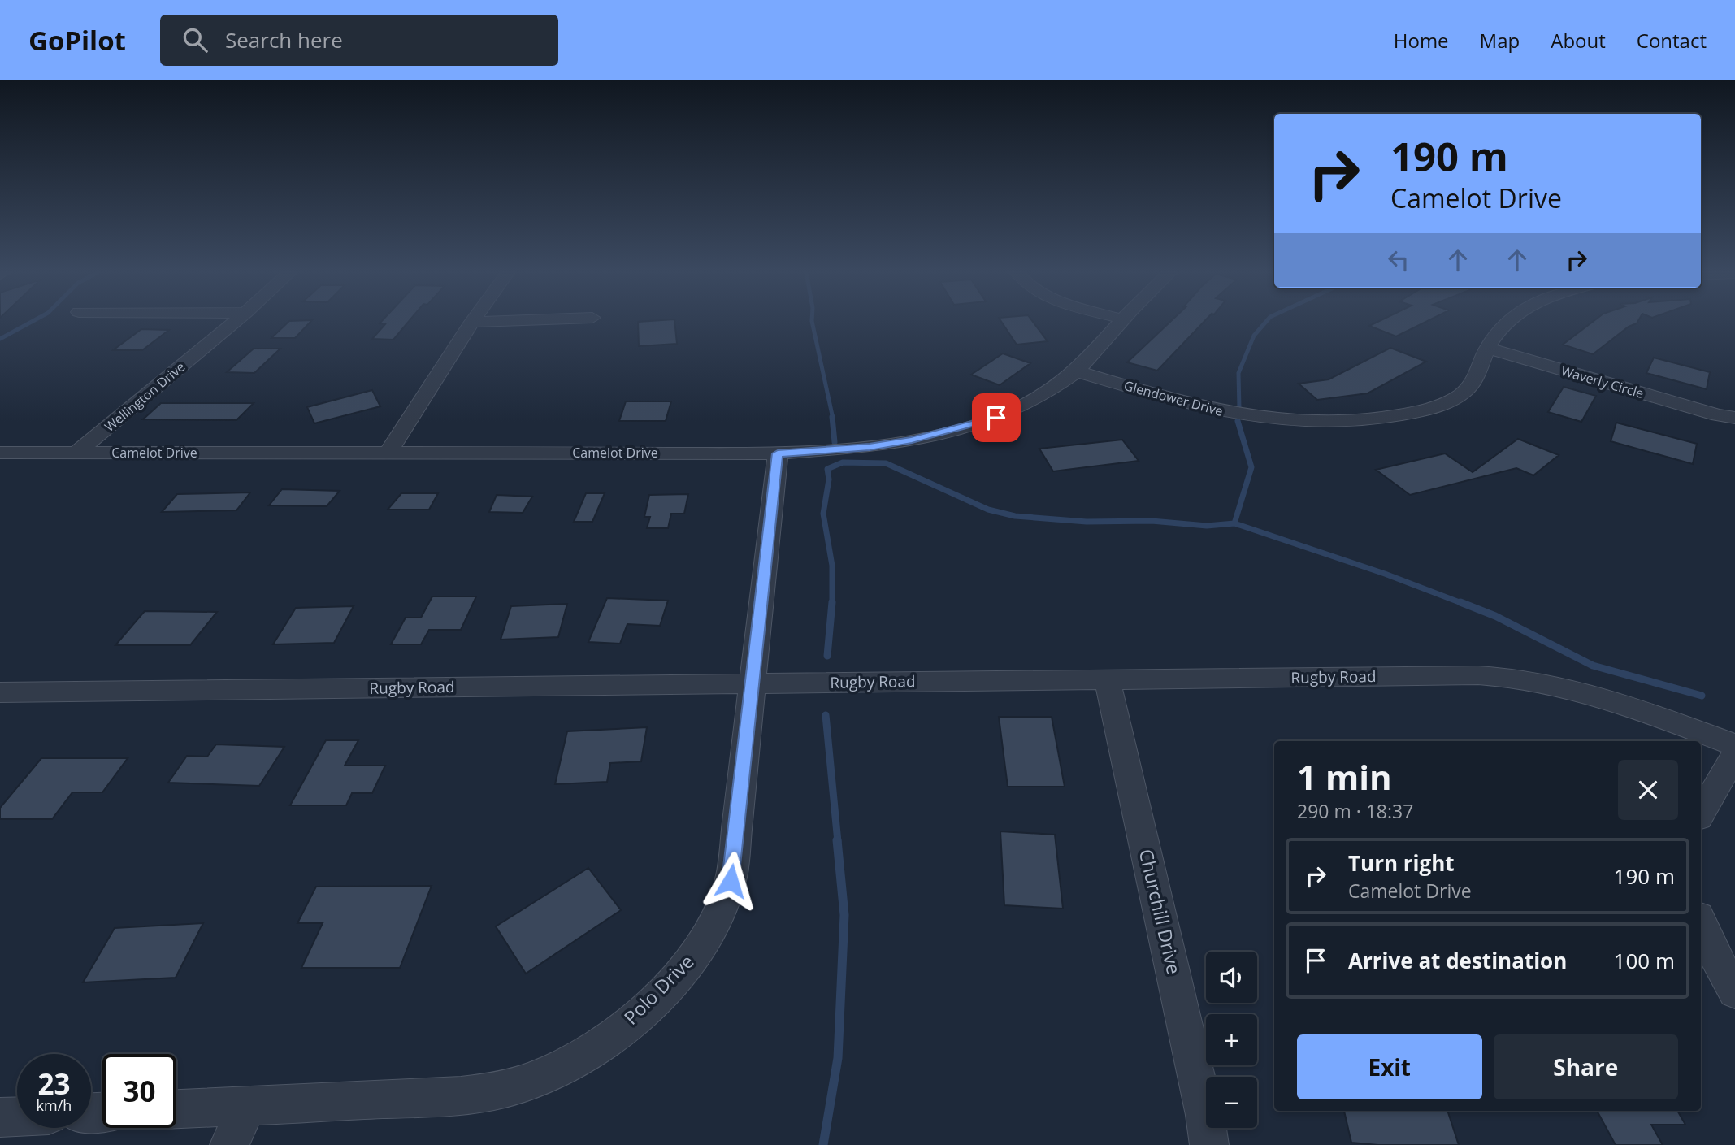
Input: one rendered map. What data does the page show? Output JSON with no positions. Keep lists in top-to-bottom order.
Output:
{
  "streets": {
    "street": [
      "Waverly Circle",
      "Wellington Drive",
      "Glendower Drive",
      "Camelot Drive",
      "Rugby Road",
      "Churchill Drive",
      "Polo Drive"
    ]
  },
  "crossings": [
    ["Waverly Circle", "Glendower Drive"],
    ["Wellington Drive", "Camelot Drive"],
    ["Glendower Drive", "Camelot Drive"],
    ["Camelot Drive", "Polo Drive"],
    ["Rugby Road", "Churchill Drive"],
    ["Rugby Road", "Polo Drive"]
  ],
  "page": {
    "header": "GoPilot",
    "search": "Search here",
    "nav": [
      "Home",
      "Map",
      "About",
      "Contact"
    ],
    "turn": ["190 m", "Camelot Drive"],
    "heading": ["1 min", "290 m · 18:37"],
    "list": [
      {
        "name": "Turn right",
        "note": "Camelot Drive",
        "value": "190 m"
      },
      {
        "name": "Arrive at destination",
        "value": "100 m"
      }
    ],
    "map_buttons": ["+", "−"],
    "buttons": ["Exit", "Share"],
    "speed": "23 km/h",
    "limit": "30"
  }
}
